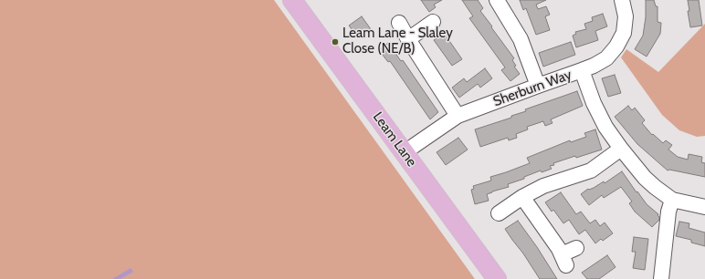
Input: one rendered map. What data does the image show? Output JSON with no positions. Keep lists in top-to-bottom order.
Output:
{
  "streets": {
    "main road": ["Leam Lane"],
    "street": ["Sherburn Way"]
  },
  "crossings": [
    ["Sherburn Way", "Leam Lane"]
  ],
  "places": ["Leam Lane - Slaley Close (NE/B)"]
}
